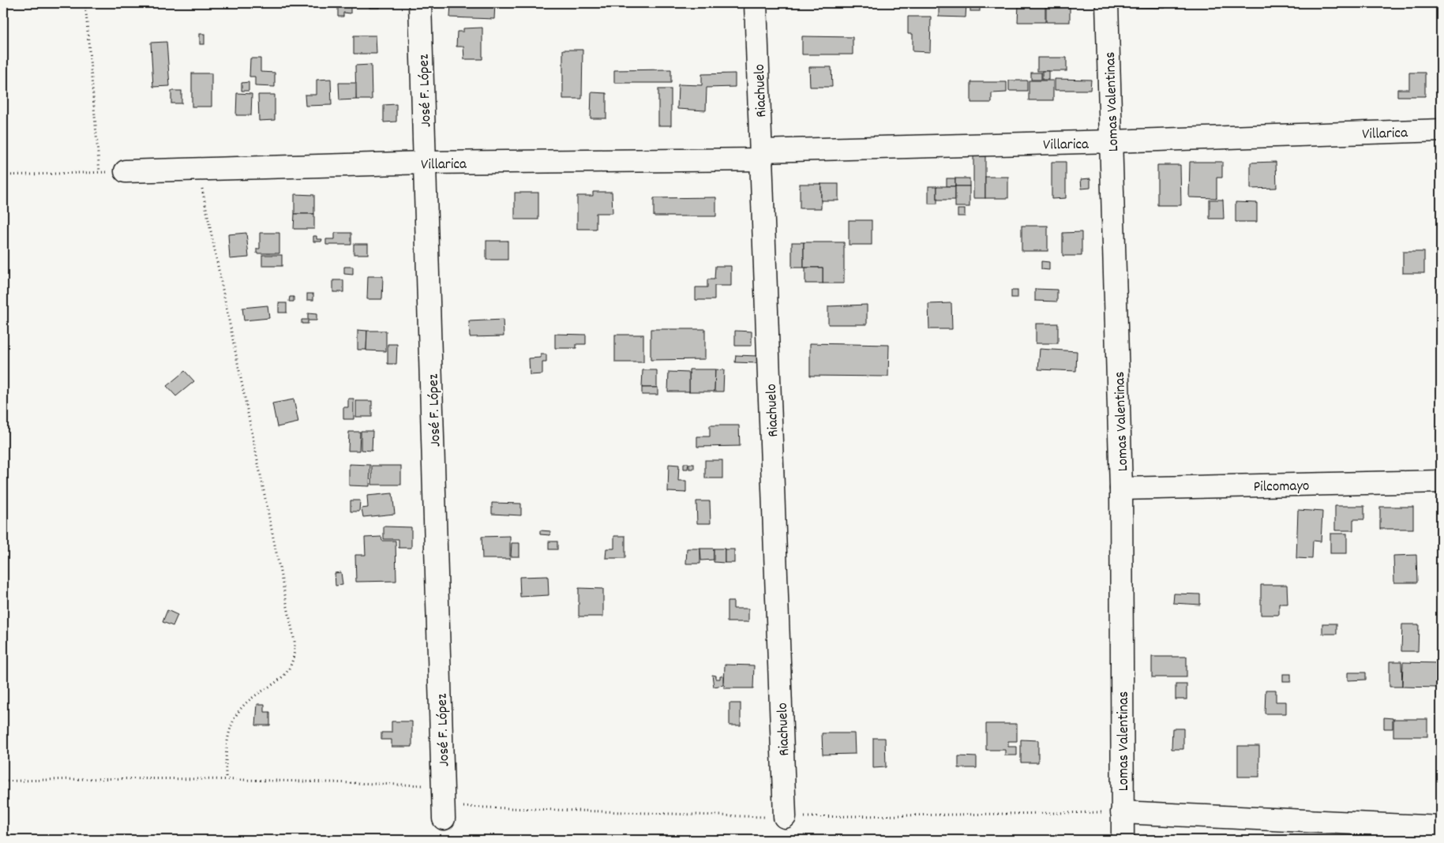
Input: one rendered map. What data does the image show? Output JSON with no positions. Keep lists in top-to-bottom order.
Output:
{
  "streets": {
    "street": [
      "José F. López",
      "Riachuelo",
      "Lomas Valentinas",
      "Villarica",
      "Pilcomayo"
    ]
  },
  "crossings": [
    ["José F. López", "Villarica"],
    ["Riachuelo", "Villarica"],
    ["Lomas Valentinas", "Villarica"],
    ["Lomas Valentinas", "Pilcomayo"]
  ]
}
